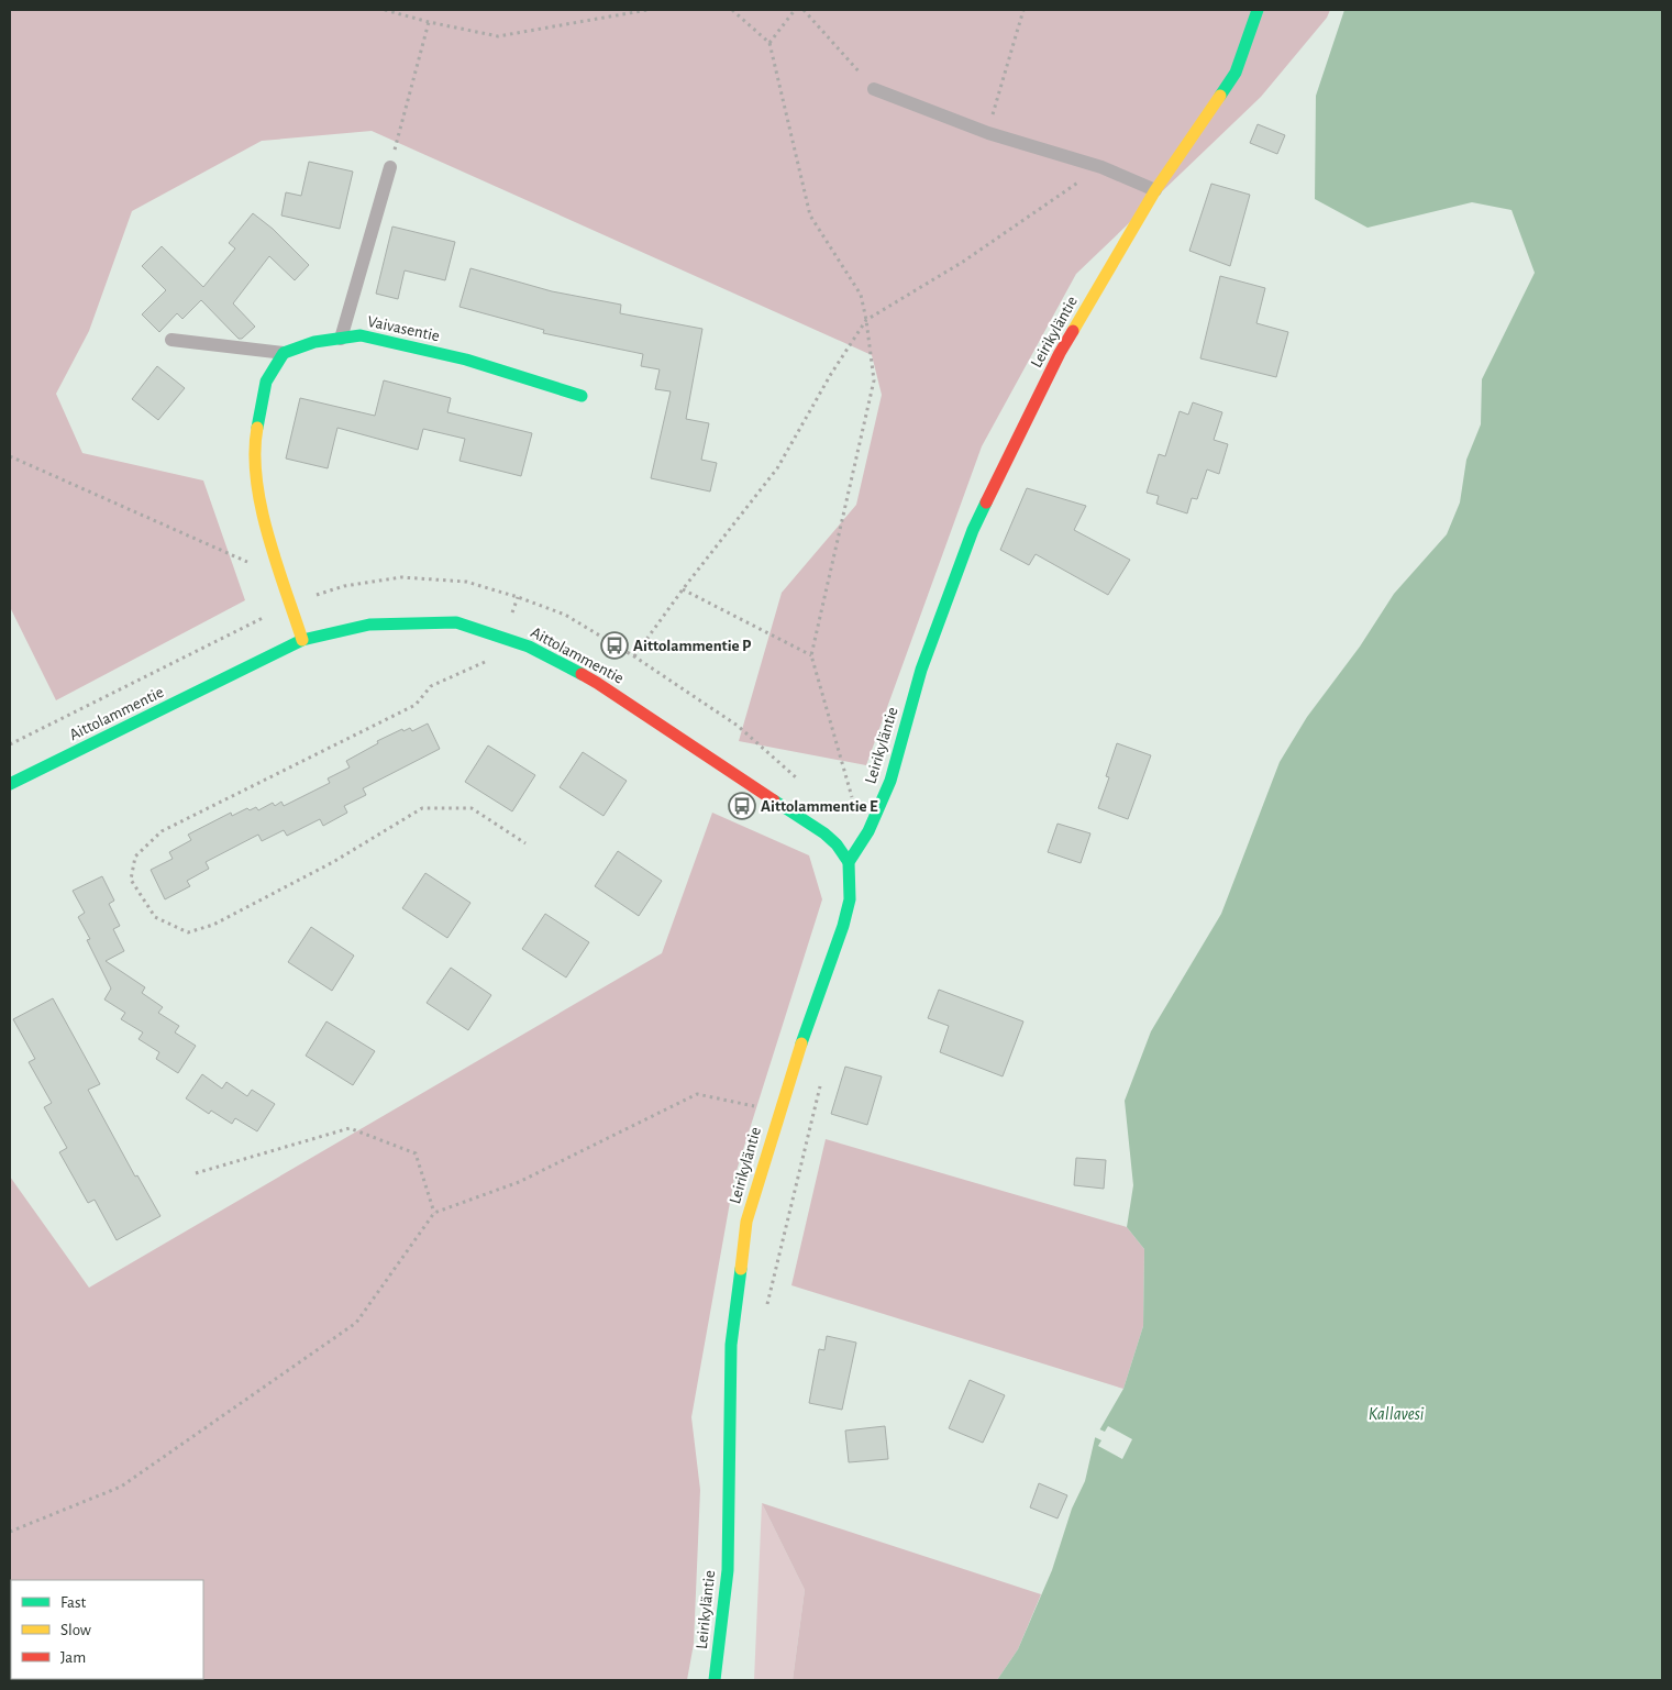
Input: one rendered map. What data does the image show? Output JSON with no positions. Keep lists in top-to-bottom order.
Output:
{
  "streets": {
    "street": ["Vaivasentie", "Leirikyläntie", "Aittolammentie"]
  },
  "crossings": [
    ["Leirikyläntie", "Aittolammentie"]
  ],
  "water": ["Kallavesi"],
  "places": {
    "bus stop": ["Aittolammentie P", "Aittolammentie E"]
  },
  "legend": ["Fast", "Slow", "Jam"]
}
